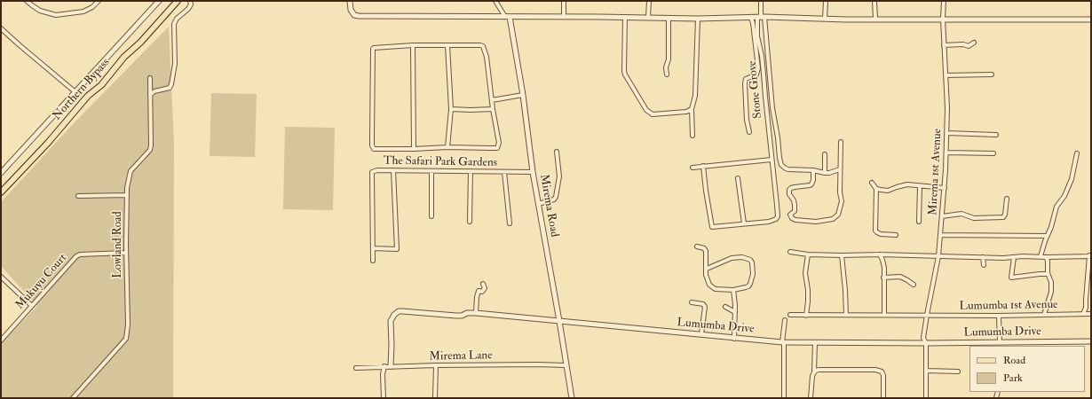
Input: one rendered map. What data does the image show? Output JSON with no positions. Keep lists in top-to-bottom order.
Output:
{
  "streets": {
    "main road": ["Northern Bypass"],
    "street": [
      "Stone Grove",
      "The Safari Park Gardens",
      "Mirema 1st Avenue",
      "Mirema Road",
      "Lowland Road",
      "Mukuyu Court",
      "Lumumba 1st Avenue",
      "Lumumba Drive",
      "Mirema Lane"
    ]
  },
  "crossings": [
    ["The Safari Park Gardens", "Mirema Road"],
    ["Mirema 1st Avenue", "Lumumba 1st Avenue"],
    ["Mirema 1st Avenue", "Lumumba Drive"],
    ["Mirema Road", "Lumumba Drive"],
    ["Mirema Road", "Mirema Lane"],
    ["Lowland Road", "Mukuyu Court"],
    ["Lumumba Drive", "Mirema Lane"]
  ],
  "legend": ["Road", "Park"]
}
